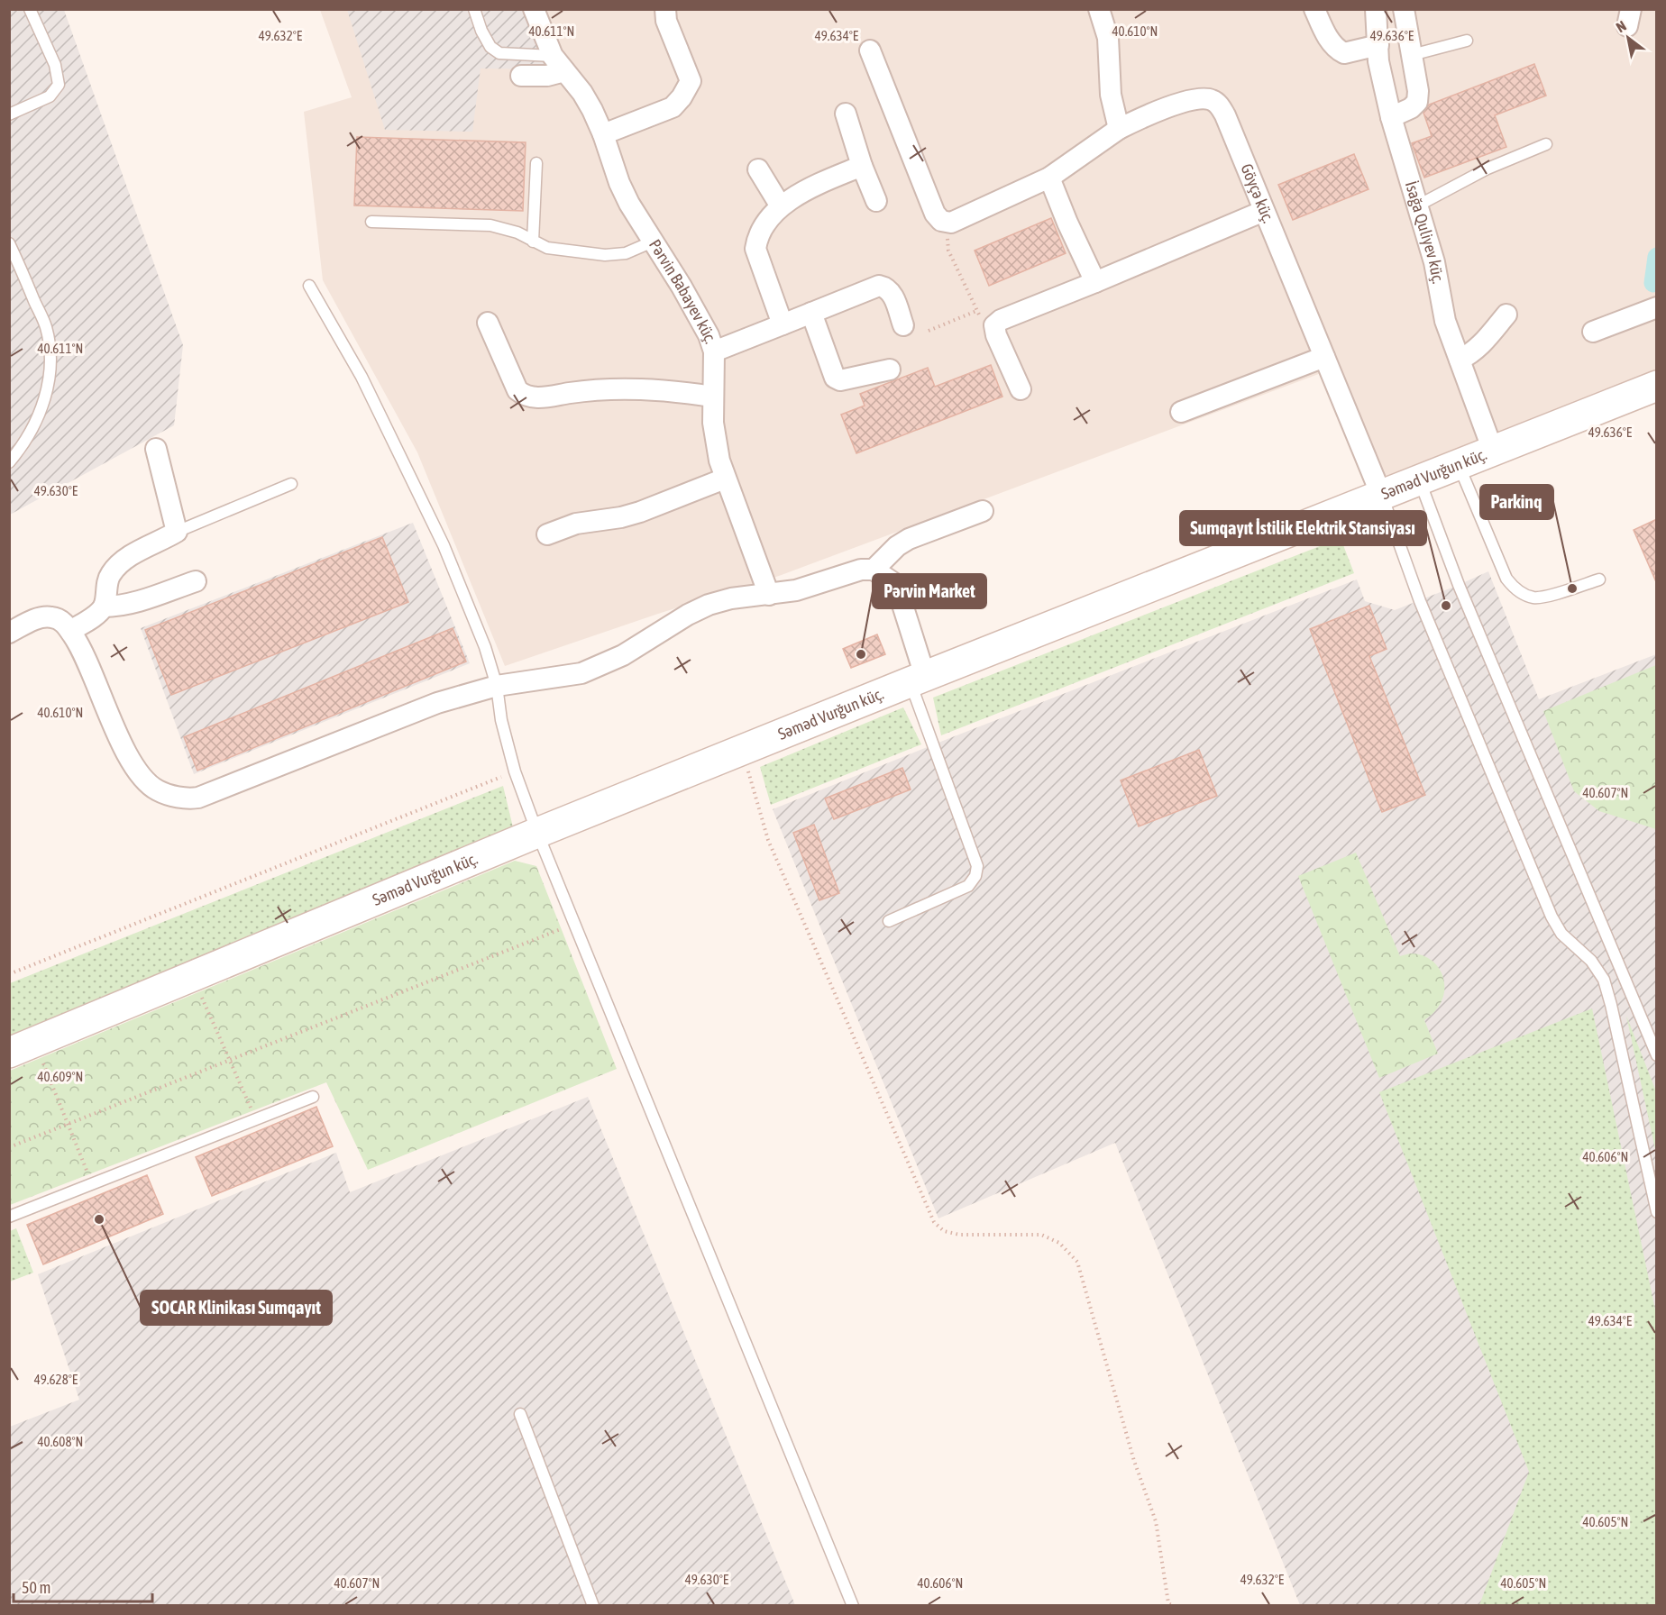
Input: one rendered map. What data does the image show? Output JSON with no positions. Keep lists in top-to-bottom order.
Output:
{
  "streets": {
    "main road": ["Səməd Vurğun küç."],
    "street": ["Göyçə küç.", "İsağa Quliyev küç.", "Pərvin Babayev küç."]
  },
  "crossings": [
    ["Göyçə küç.", "Səməd Vurğun küç."],
    ["İsağa Quliyev küç.", "Səməd Vurğun küç."]
  ],
  "places": [
    "Parkinq",
    "Sumqayıt İstilik Elektrik Stansiyası",
    "Pərvin Market",
    "SOCAR Klinikası Sumqayıt"
  ],
  "scale_bar": "50 m",
  "north": "top left",
  "coordinates": [
    "40.610°N",
    "40.611°N",
    "49.634°E",
    "49.632°E",
    "49.636°E",
    "49.630°E",
    "40.607°N",
    "40.609°N",
    "40.606°N",
    "49.628°E",
    "40.608°N",
    "40.605°N"
  ]
}
